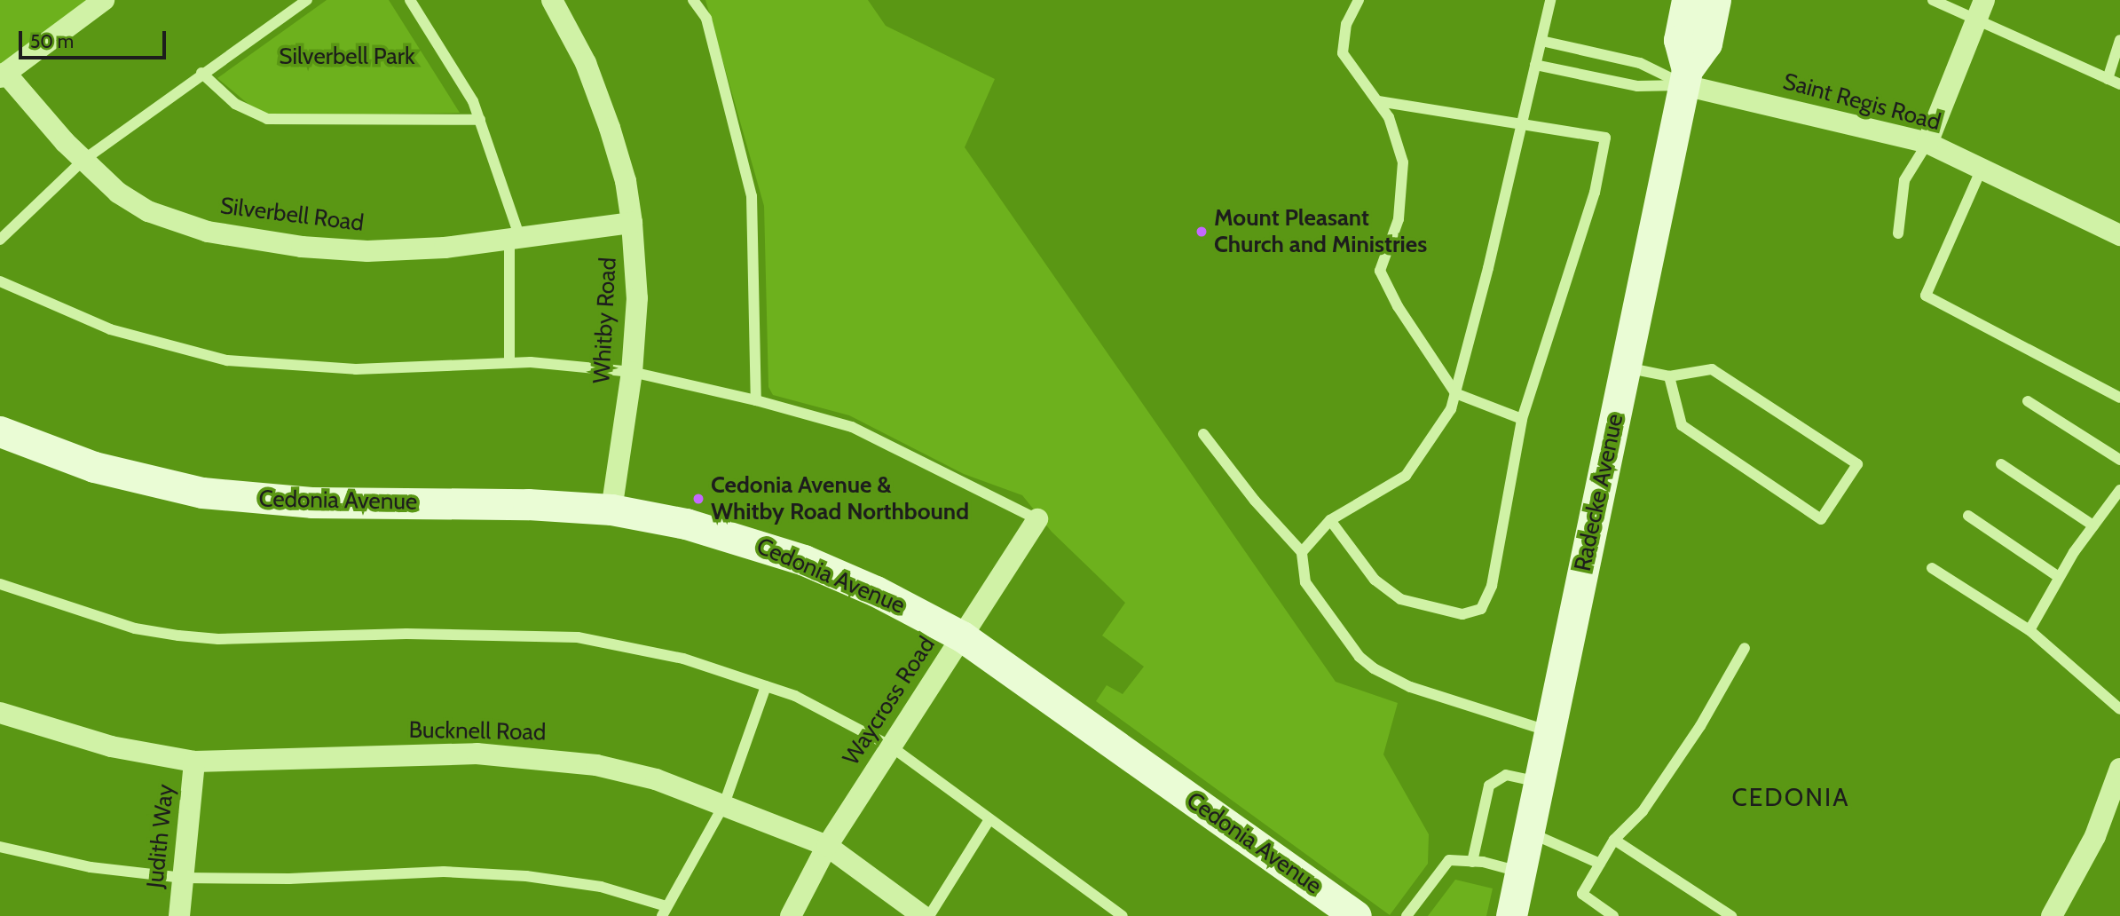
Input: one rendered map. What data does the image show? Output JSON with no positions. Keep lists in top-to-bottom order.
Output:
{
  "streets": {
    "street": [
      "Saint Regis Road",
      "Silverbell Road",
      "Whitby Road",
      "Radecke Avenue",
      "Cedonia Avenue",
      "Waycross Road",
      "Bucknell Road",
      "Judith Way"
    ]
  },
  "crossings": [
    ["Saint Regis Road", "Radecke Avenue"],
    ["Silverbell Road", "Whitby Road"],
    ["Whitby Road", "Cedonia Avenue"],
    ["Cedonia Avenue", "Waycross Road"],
    ["Waycross Road", "Bucknell Road"],
    ["Bucknell Road", "Judith Way"]
  ],
  "districts": ["CEDONIA"],
  "parks": ["Silverbell Park"],
  "places": ["Mount Pleasant Church and Ministries", "Cedonia Avenue & Whitby Road Northbound"],
  "scale_bar": "50 m"
}
